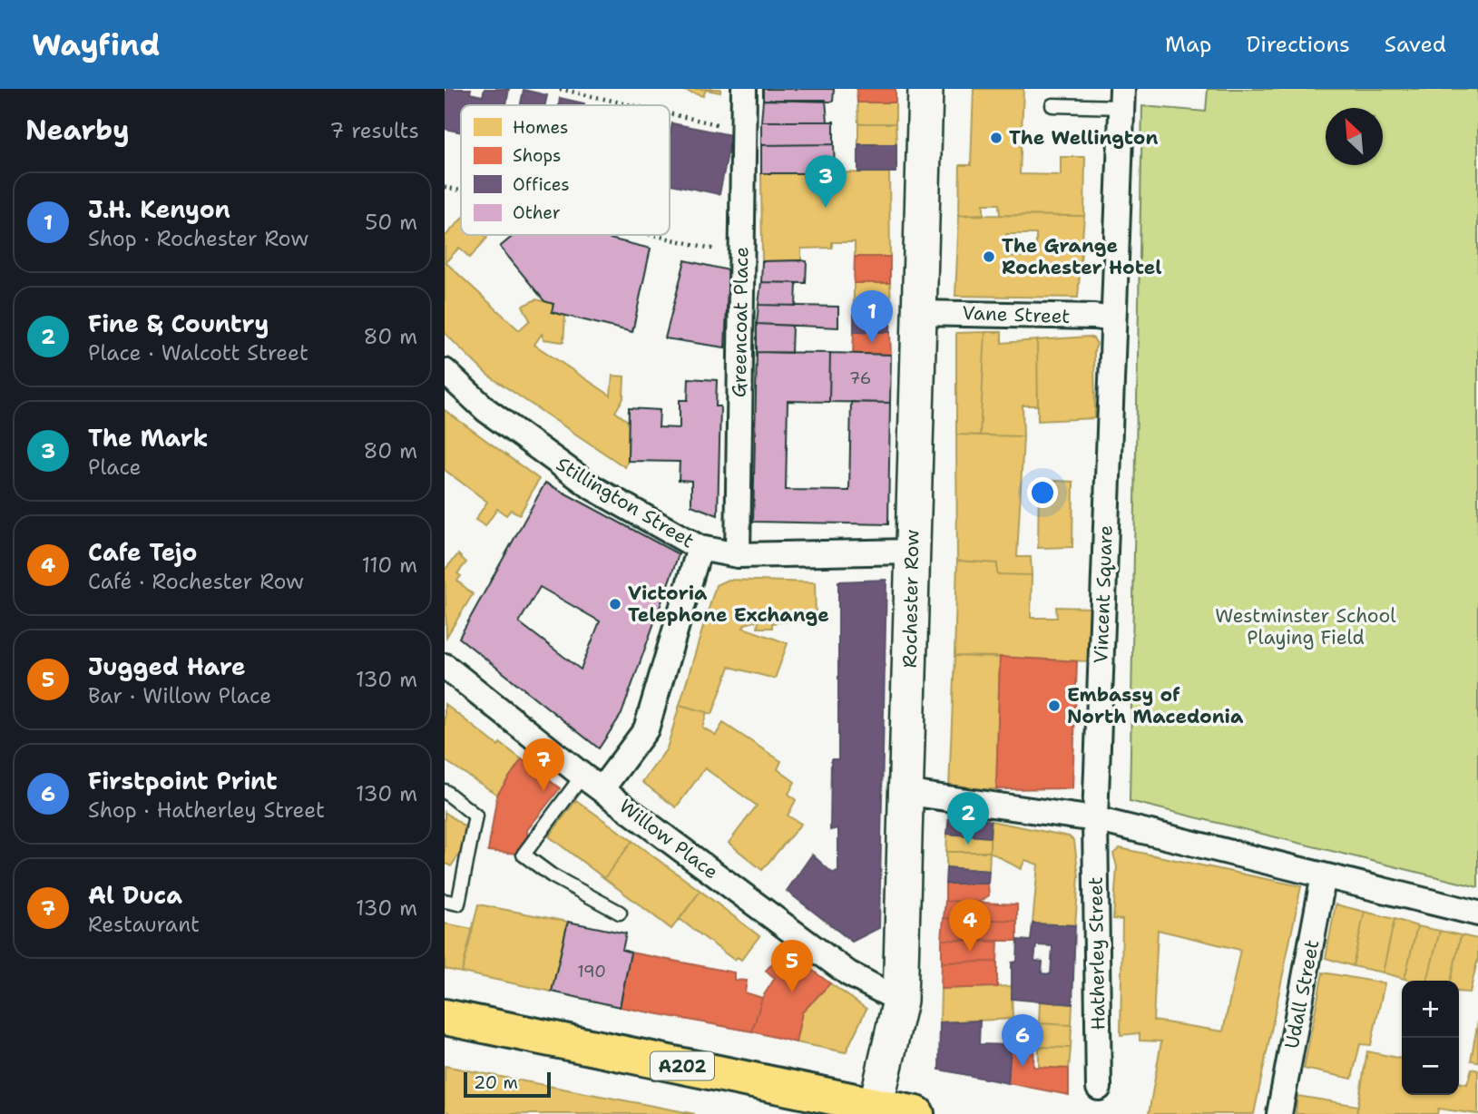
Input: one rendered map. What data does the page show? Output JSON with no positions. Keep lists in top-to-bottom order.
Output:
{
  "streets": {
    "highway": ["A202"],
    "main road": ["Rochester Row"],
    "street": [
      "Vane Street",
      "Greencoat Place",
      "Stillington Street",
      "Vincent Square",
      "Willow Place",
      "Hatherley Street",
      "Udall Street"
    ]
  },
  "crossings": [
    ["Vane Street", "Vincent Square"],
    ["Vane Street", "Rochester Row"],
    ["Greencoat Place", "Stillington Street"],
    ["Stillington Street", "Rochester Row"],
    ["Vincent Square", "Hatherley Street"],
    ["Rochester Row", "Willow Place"],
    ["Rochester Row", "A202"]
  ],
  "parks": ["Westminster School Playing Field"],
  "places": [
    "The Wellington",
    "The Grange Rochester Hotel",
    "Victoria Telephone Exchange",
    "Embassy of North Macedonia"
  ],
  "house_numbers": ["76", "190"],
  "legend": [
    "Homes",
    "Shops",
    "Offices",
    "Other"
  ],
  "scale_bar": "20 m",
  "north": "top left",
  "page": {
    "header": "Wayfind",
    "nav": ["Map", "Directions", "Saved"],
    "heading": ["Nearby", "7 results"],
    "pins": [
      "3",
      "1",
      "7",
      "2",
      "4",
      "5",
      "6"
    ],
    "list": [
      {
        "mark": "1",
        "name": "J.H. Kenyon",
        "note": "Shop · Rochester Row",
        "value": "50 m"
      },
      {
        "mark": "2",
        "name": "Fine & Country",
        "note": "Place · Walcott Street",
        "value": "80 m"
      },
      {
        "mark": "3",
        "name": "The Mark",
        "note": "Place",
        "value": "80 m"
      },
      {
        "mark": "4",
        "name": "Cafe Tejo",
        "note": "Café · Rochester Row",
        "value": "110 m"
      },
      {
        "mark": "5",
        "name": "Jugged Hare",
        "note": "Bar · Willow Place",
        "value": "130 m"
      },
      {
        "mark": "6",
        "name": "Firstpoint Print",
        "note": "Shop · Hatherley Street",
        "value": "130 m"
      },
      {
        "mark": "7",
        "name": "Al Duca",
        "note": "Restaurant",
        "value": "130 m"
      }
    ],
    "map_buttons": ["+", "−"],
    "scale": "20 m"
  }
}
